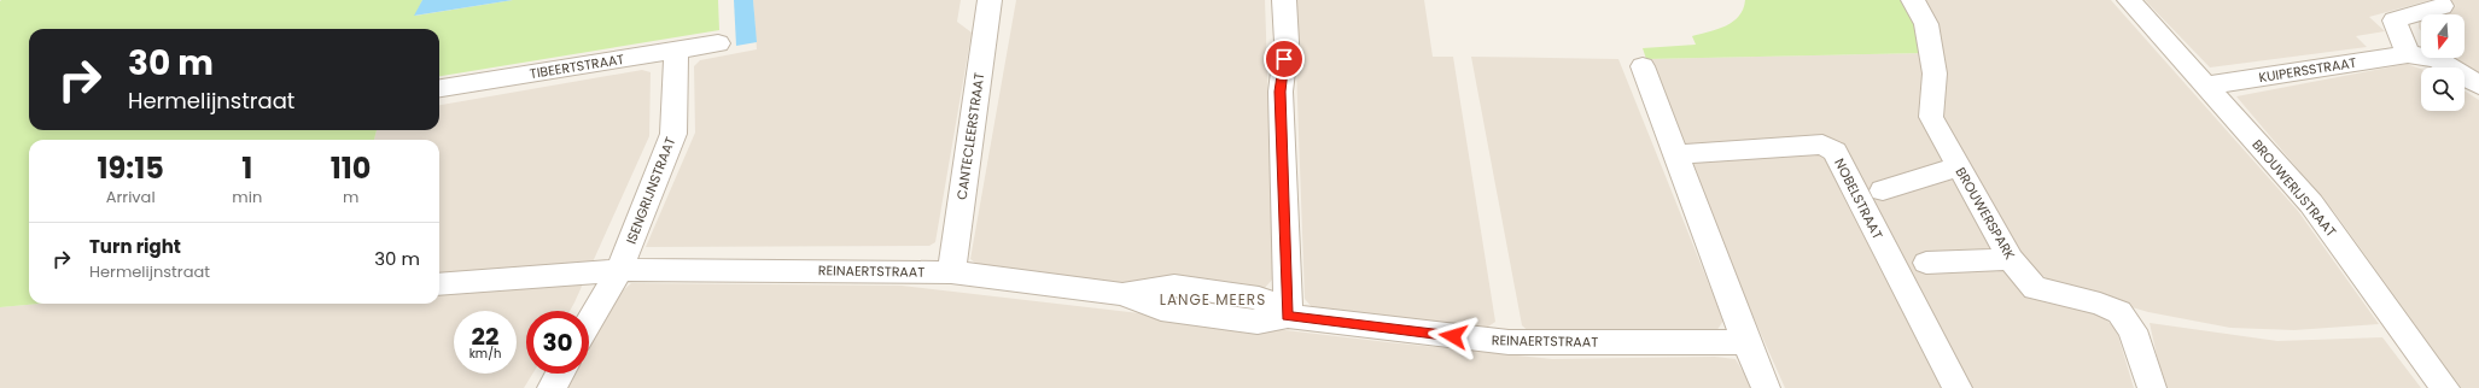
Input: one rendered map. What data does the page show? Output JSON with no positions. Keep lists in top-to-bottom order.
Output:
{
  "streets": {
    "street": [
      "TIBEERTSTRAAT",
      "KUIPERSSTRAAT",
      "CANTECLEERSTRAAT",
      "BROUWERIJSTRAAT",
      "ISENGRIJNSTRAAT",
      "NOBELSTRAAT",
      "BROUWERSPARK",
      "REINAERTSTRAAT"
    ]
  },
  "crossings": [
    ["TIBEERTSTRAAT", "ISENGRIJNSTRAAT"],
    ["KUIPERSSTRAAT", "BROUWERIJSTRAAT"],
    ["CANTECLEERSTRAAT", "REINAERTSTRAAT"],
    ["ISENGRIJNSTRAAT", "REINAERTSTRAAT"]
  ],
  "districts": ["LANGE MEERS"],
  "north": "bottom",
  "page": {
    "turn": ["30 m", "Hermelijnstraat"],
    "eta": [
      "19:15",
      "Arrival",
      "1",
      "min",
      "110",
      "m"
    ],
    "list": [
      {
        "name": "Turn right",
        "note": "Hermelijnstraat",
        "value": "30 m"
      }
    ],
    "speed": "22 km/h",
    "limit": "30"
  }
}
